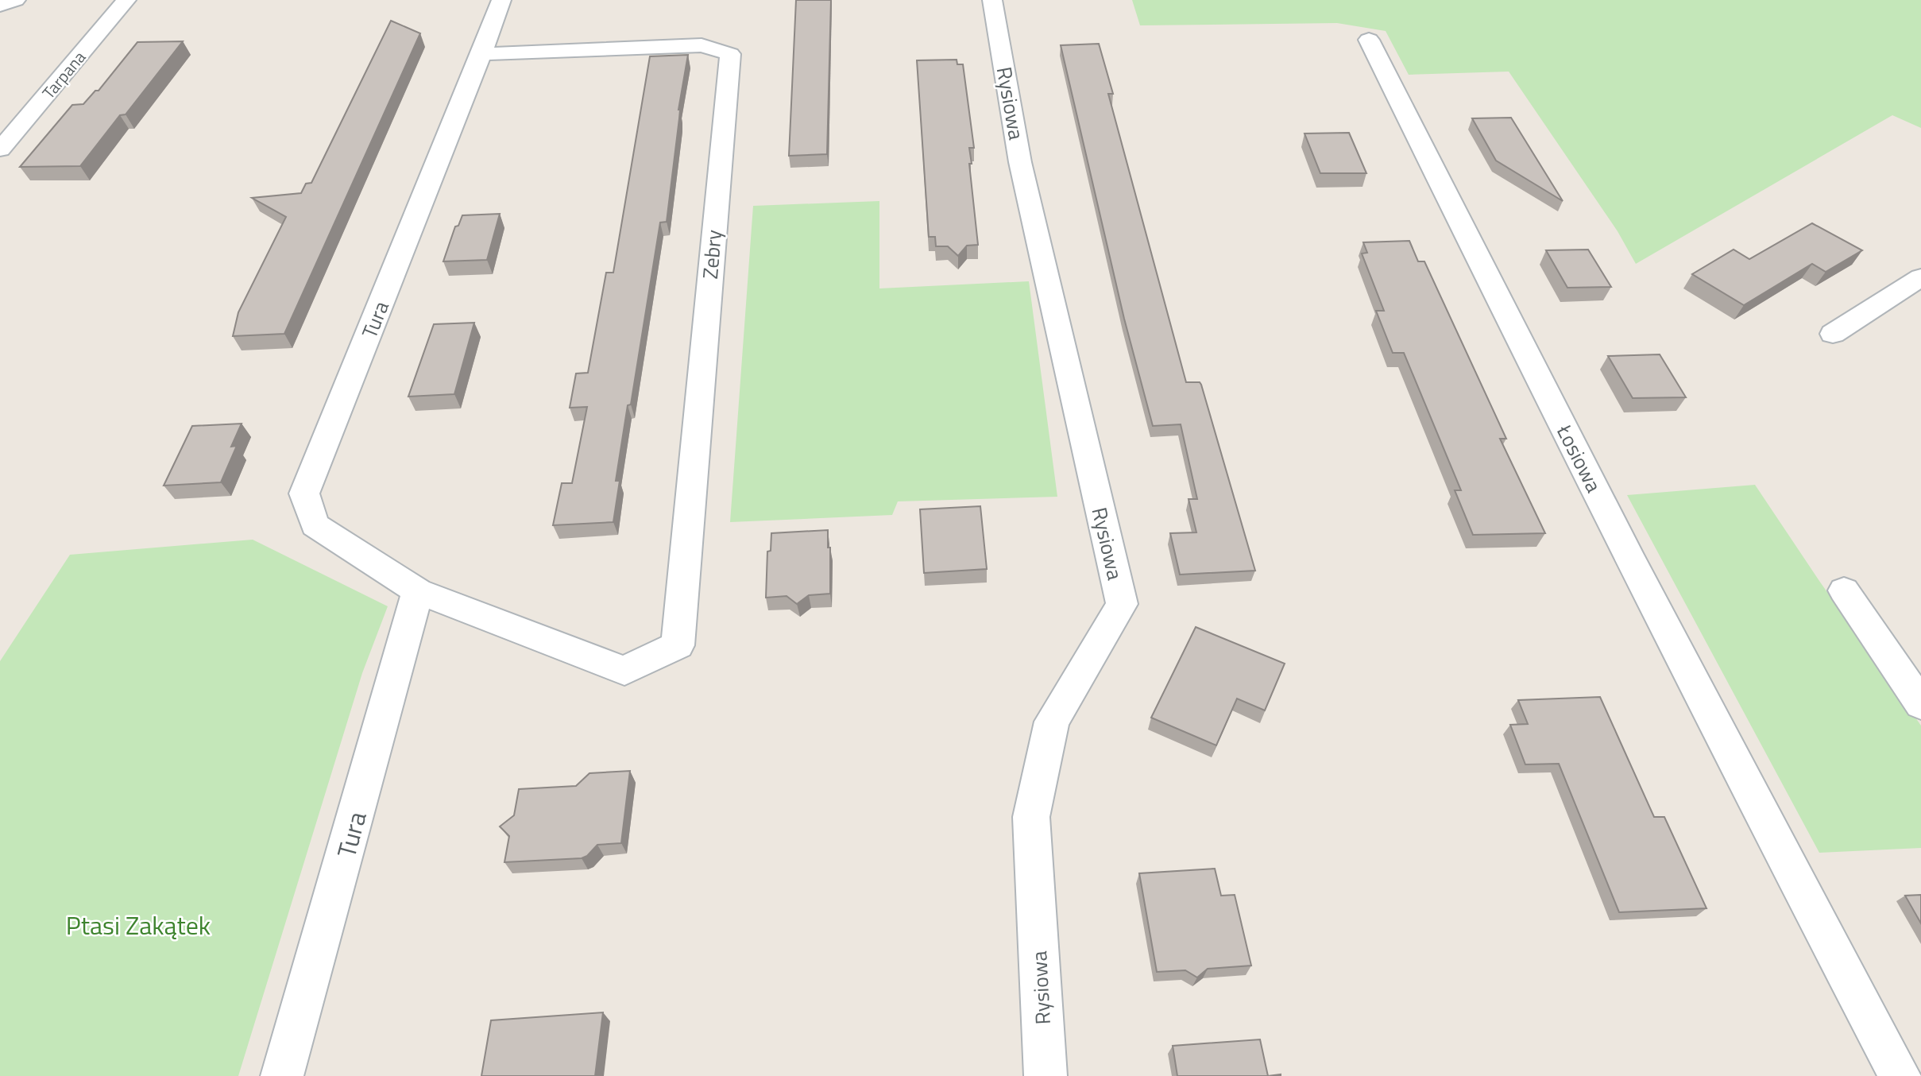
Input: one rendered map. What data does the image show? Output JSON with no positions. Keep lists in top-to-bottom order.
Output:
{
  "streets": {
    "street": [
      "Tarpana",
      "Rysiowa",
      "Zebry",
      "Tura",
      "Łosiowa"
    ]
  },
  "crossings": [
    ["Zebry", "Tura"]
  ],
  "parks": ["Ptasi Zakątek"]
}
